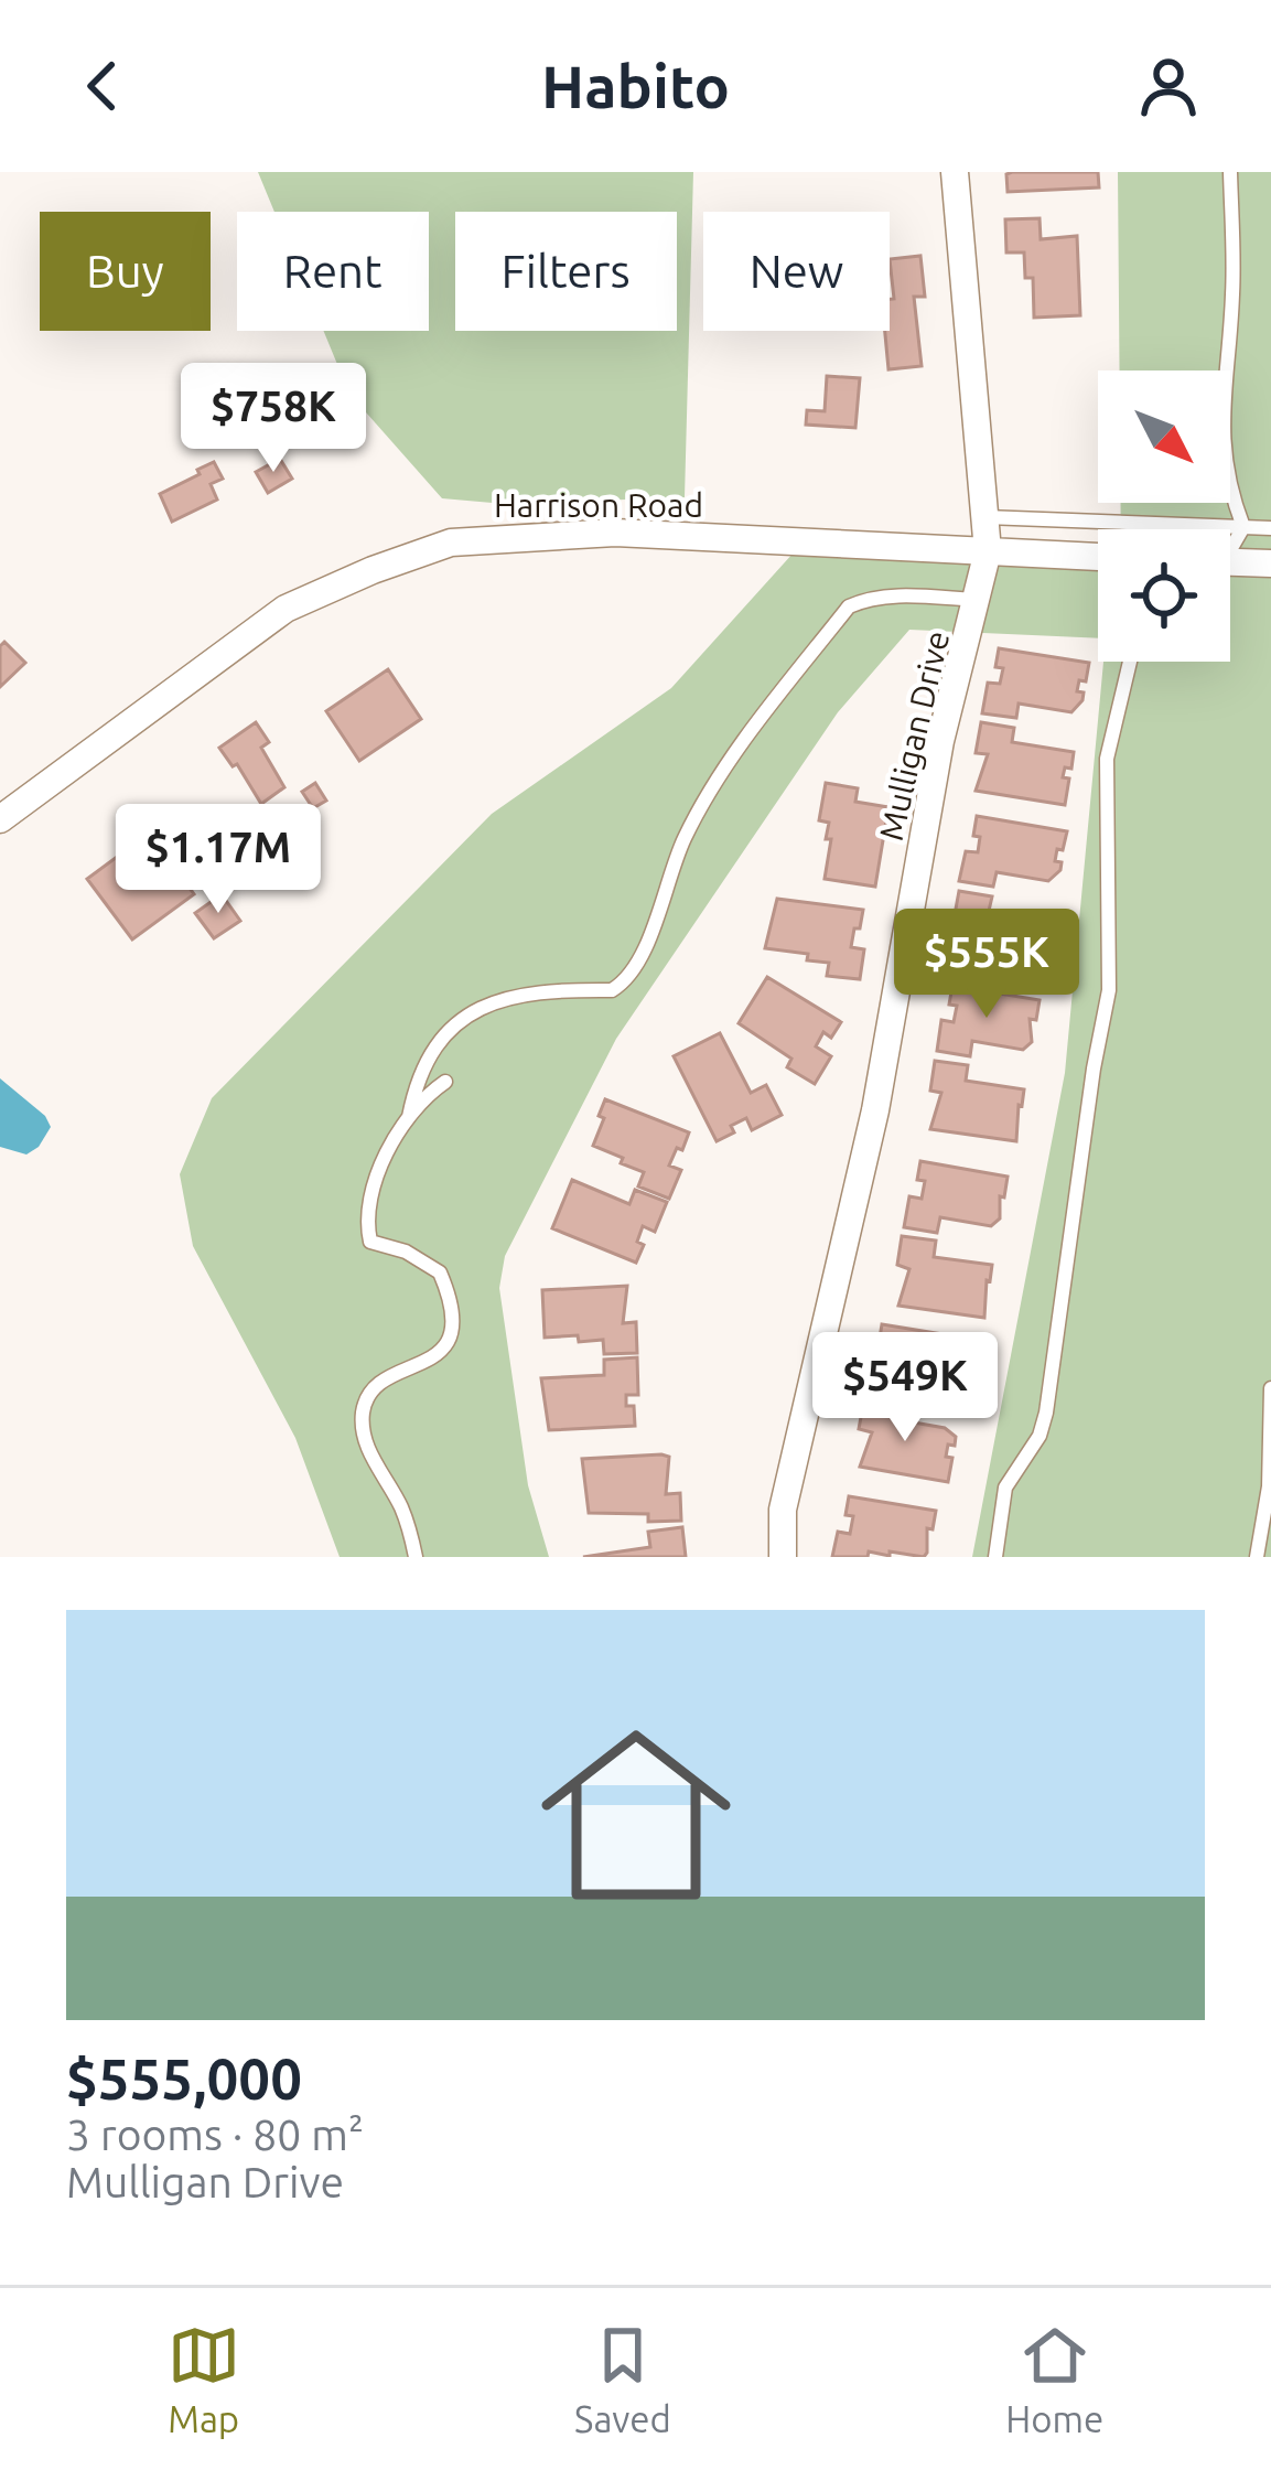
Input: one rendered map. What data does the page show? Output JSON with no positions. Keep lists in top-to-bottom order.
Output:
{
  "streets": {
    "street": ["Harrison Road", "Mulligan Drive"]
  },
  "crossings": [
    ["Harrison Road", "Mulligan Drive"]
  ],
  "north": "bottom right",
  "page": {
    "header": "Habito",
    "chip": [
      "Buy",
      "Rent",
      "Filters",
      "New"
    ],
    "price": [
      "$758K",
      "$1.17M",
      "$555K",
      "$549K"
    ],
    "list": [
      {
        "name": "$555,000",
        "note": "3 rooms · 80 m² · Mulligan Drive"
      }
    ],
    "tabs": ["Map", "Saved", "Home"]
  }
}
